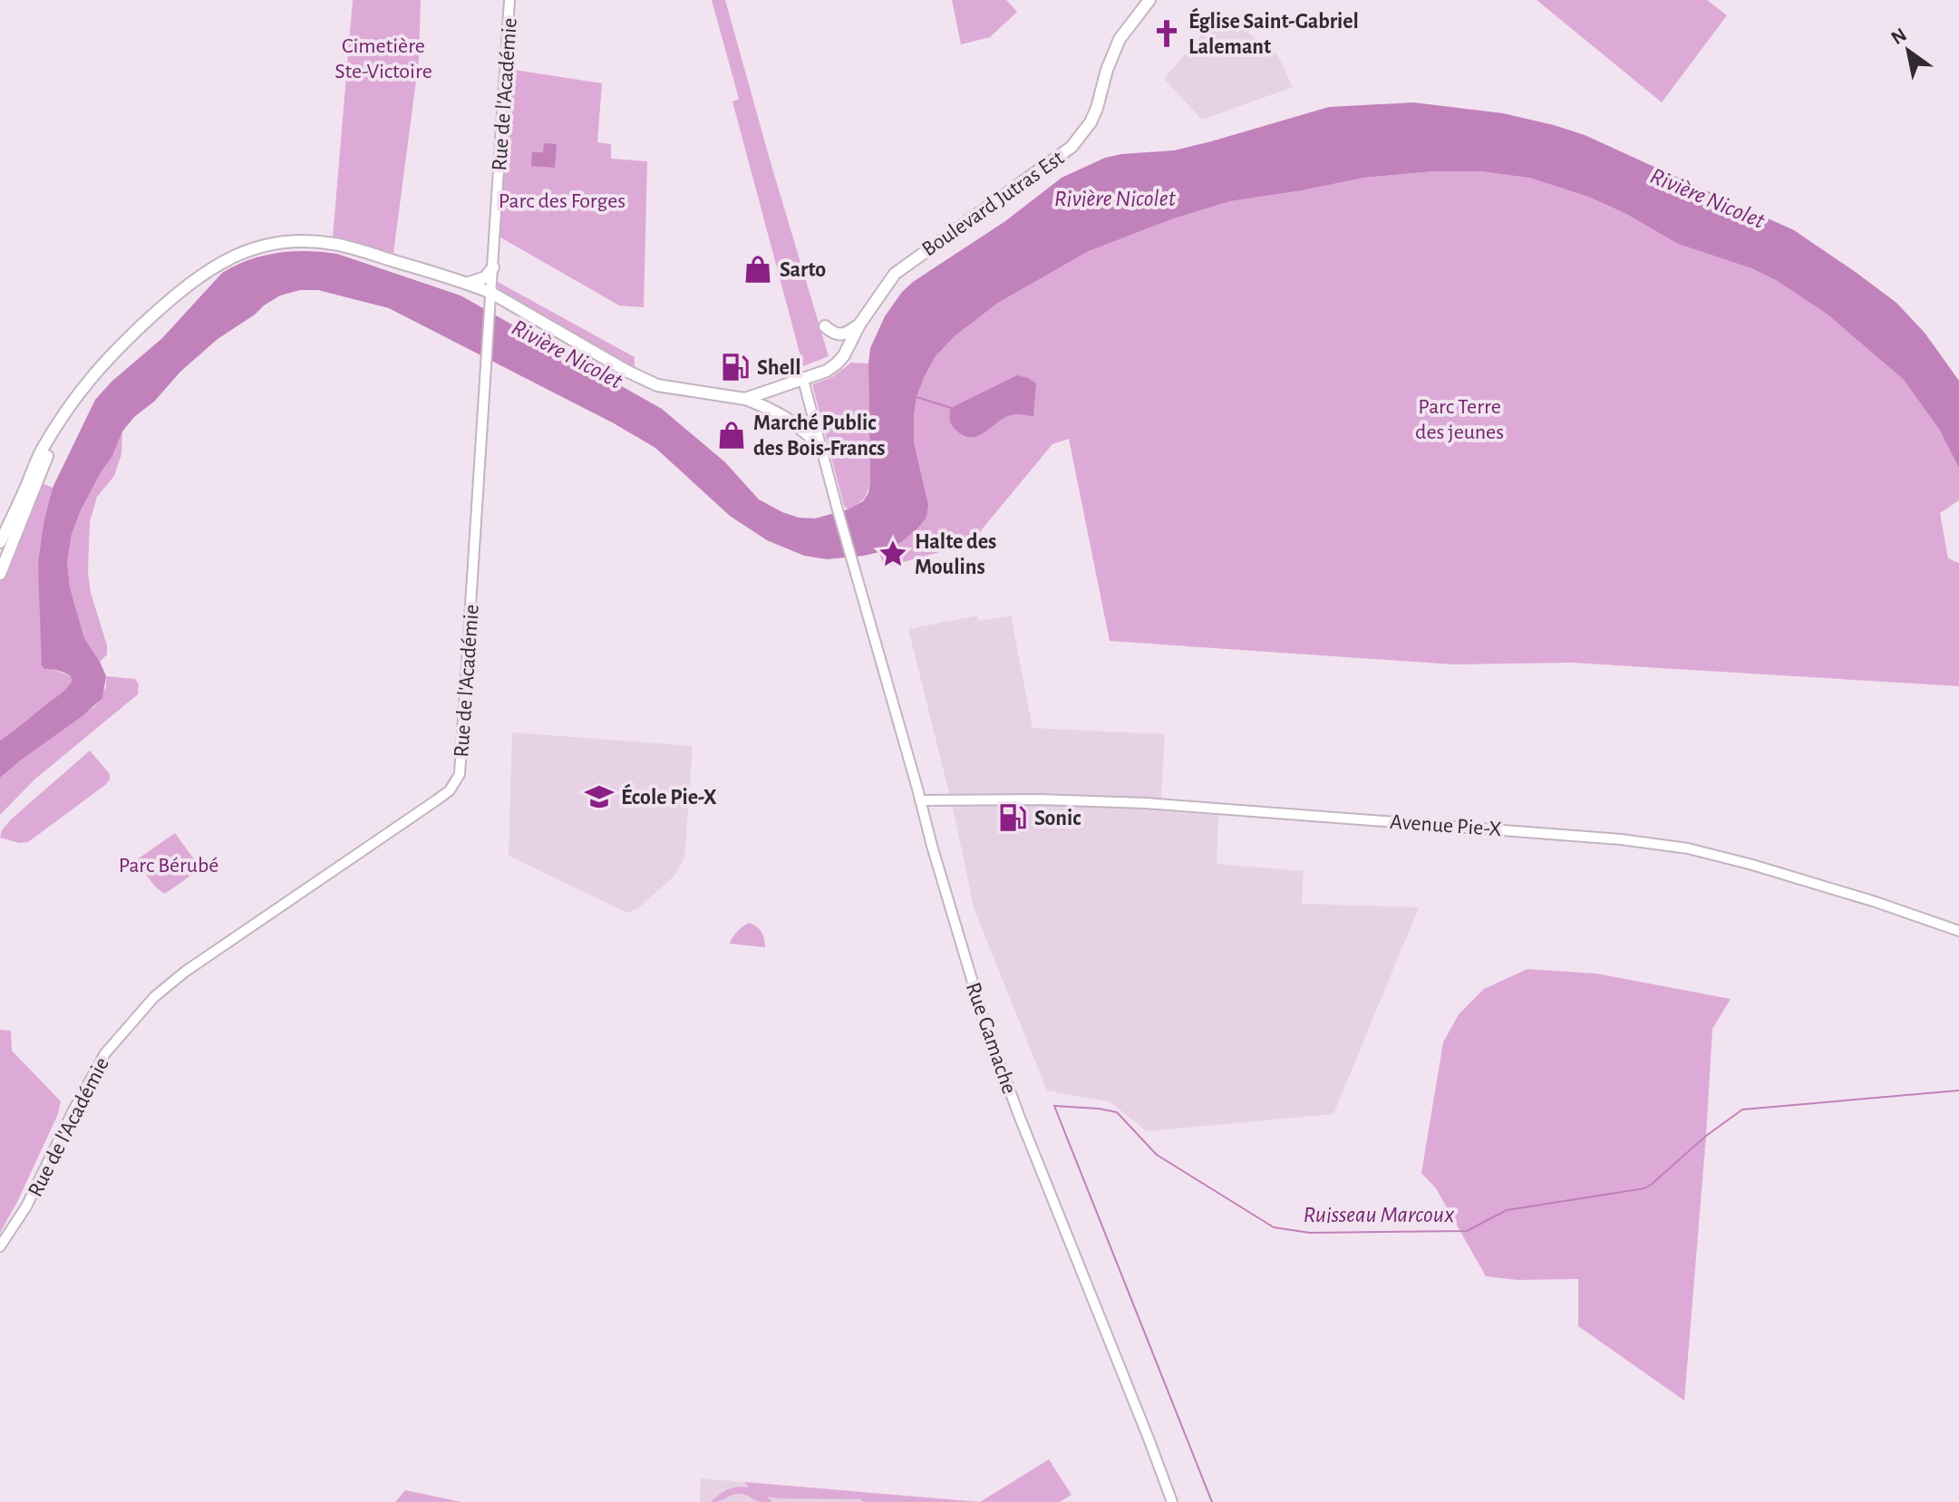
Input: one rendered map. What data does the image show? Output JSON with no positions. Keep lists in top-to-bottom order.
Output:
{
  "streets": {
    "main road": ["Boulevard Jutras Est"],
    "street": ["Rue de l'Académie", "Avenue Pie-X", "Rue Gamache"]
  },
  "crossings": [
    ["Avenue Pie-X", "Rue Gamache"]
  ],
  "water": ["Rivière Nicolet", "Ruisseau Marcoux"],
  "parks": [
    "Cimetière Ste-Victoire",
    "Parc des Forges",
    "Parc Terre des jeunes",
    "Parc Bérubé"
  ],
  "places": {
    "church": ["Église Saint-Gabriel Lalemant"],
    "shop": ["Sarto", "Marché Public des Bois-Francs"],
    "fuel station": ["Shell", "Sonic"],
    "place": ["Halte des Moulins"],
    "school or university": ["École Pie-X"]
  },
  "north": "top left"
}
